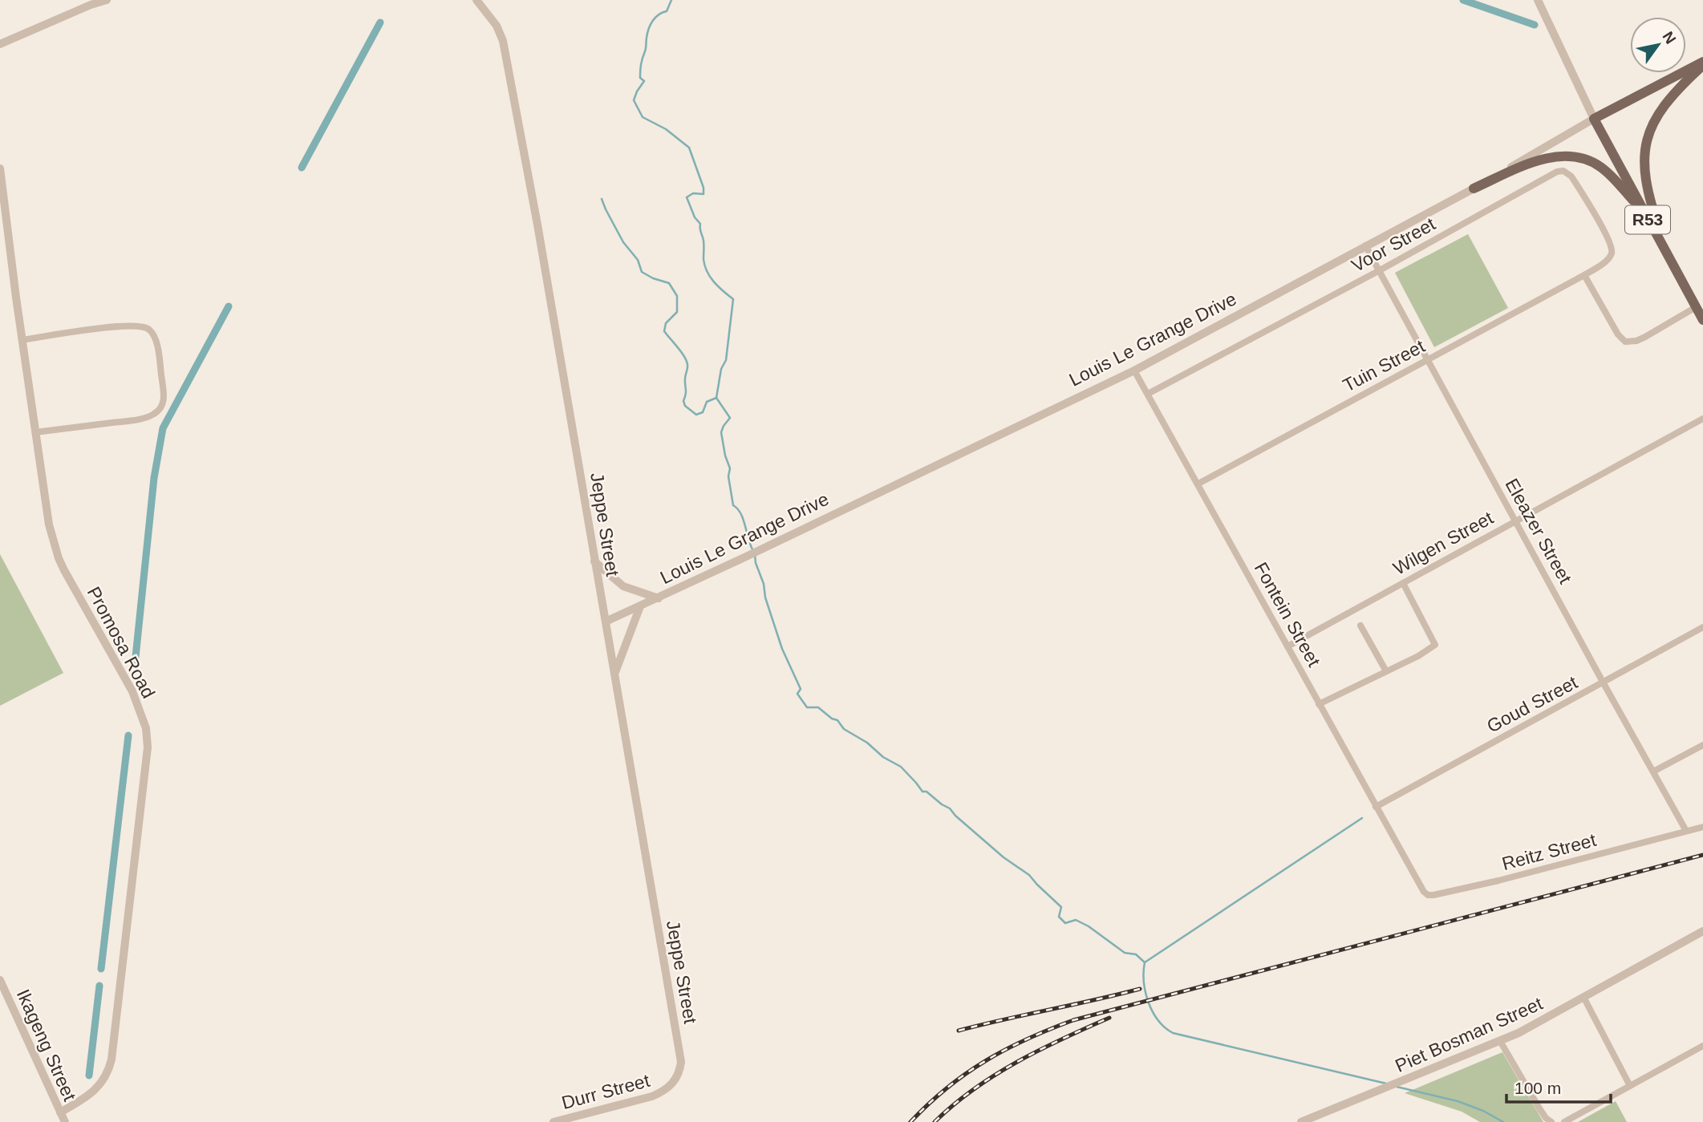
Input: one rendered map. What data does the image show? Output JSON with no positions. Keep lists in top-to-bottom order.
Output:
{
  "streets": {
    "main road": ["R53", "Louis Le Grange Drive"],
    "street": [
      "Voor Street",
      "Tuin Street",
      "Jeppe Street",
      "Eleazer Street",
      "Wilgen Street",
      "Fontein Street",
      "Promosa Road",
      "Goud Street",
      "Reitz Street",
      "Piet Bosman Street",
      "Ikageng Street",
      "Durr Street"
    ]
  },
  "crossings": [
    ["R53", "Louis Le Grange Drive"],
    ["Voor Street", "Tuin Street"],
    ["Voor Street", "Eleazer Street"],
    ["Voor Street", "Fontein Street"],
    ["Louis Le Grange Drive", "Jeppe Street"],
    ["Louis Le Grange Drive", "Eleazer Street"],
    ["Louis Le Grange Drive", "Fontein Street"],
    ["Tuin Street", "Eleazer Street"],
    ["Tuin Street", "Fontein Street"],
    ["Jeppe Street", "Durr Street"],
    ["Eleazer Street", "Wilgen Street"],
    ["Eleazer Street", "Goud Street"],
    ["Eleazer Street", "Reitz Street"],
    ["Wilgen Street", "Fontein Street"],
    ["Fontein Street", "Goud Street"],
    ["Fontein Street", "Reitz Street"],
    ["Promosa Road", "Ikageng Street"]
  ],
  "scale_bar": "100 m",
  "north": "top right"
}
